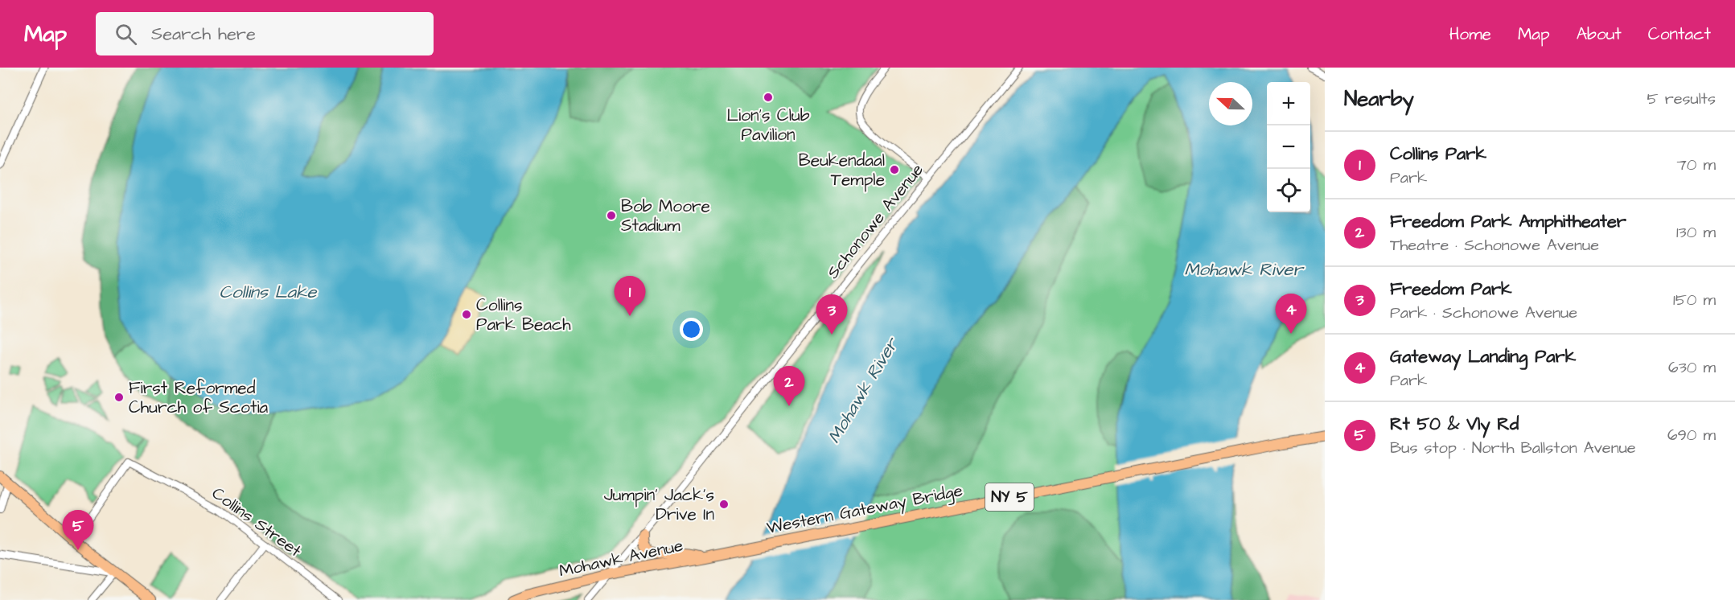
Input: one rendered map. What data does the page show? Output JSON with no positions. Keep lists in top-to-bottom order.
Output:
{
  "streets": {
    "main road": ["NY 5", "Western Gateway Bridge", "Mohawk Avenue"],
    "street": ["Schonowe Avenue", "Collins Street"]
  },
  "crossings": [
    ["Schonowe Avenue", "Mohawk Avenue"],
    ["Western Gateway Bridge", "Mohawk Avenue"]
  ],
  "water": ["Mohawk River", "Collins Lake"],
  "places": [
    "Lion’s Club Pavilion",
    "Beukendaal Temple",
    "Bob Moore Stadium",
    "Collins Park Beach",
    "First Reformed Church of Scotia",
    "Jumpin' Jack's Drive In"
  ],
  "north": "left",
  "page": {
    "header": "Map",
    "search": "Search here",
    "nav": [
      "Home",
      "Map",
      "About",
      "Contact"
    ],
    "heading": ["Nearby", "5 results"],
    "map_buttons": ["+", "−"],
    "list": [
      {
        "mark": "1",
        "name": "Collins Park",
        "note": "Park",
        "value": "70 m"
      },
      {
        "mark": "2",
        "name": "Freedom Park Amphitheater",
        "note": "Theatre · Schonowe Avenue",
        "value": "130 m"
      },
      {
        "mark": "3",
        "name": "Freedom Park",
        "note": "Park · Schonowe Avenue",
        "value": "150 m"
      },
      {
        "mark": "4",
        "name": "Gateway Landing Park",
        "note": "Park",
        "value": "630 m"
      },
      {
        "mark": "5",
        "name": "Rt 50 & Vly Rd",
        "note": "Bus stop · North Ballston Avenue",
        "value": "690 m"
      }
    ],
    "pins": [
      "1",
      "4",
      "3",
      "2",
      "5"
    ]
  }
}
